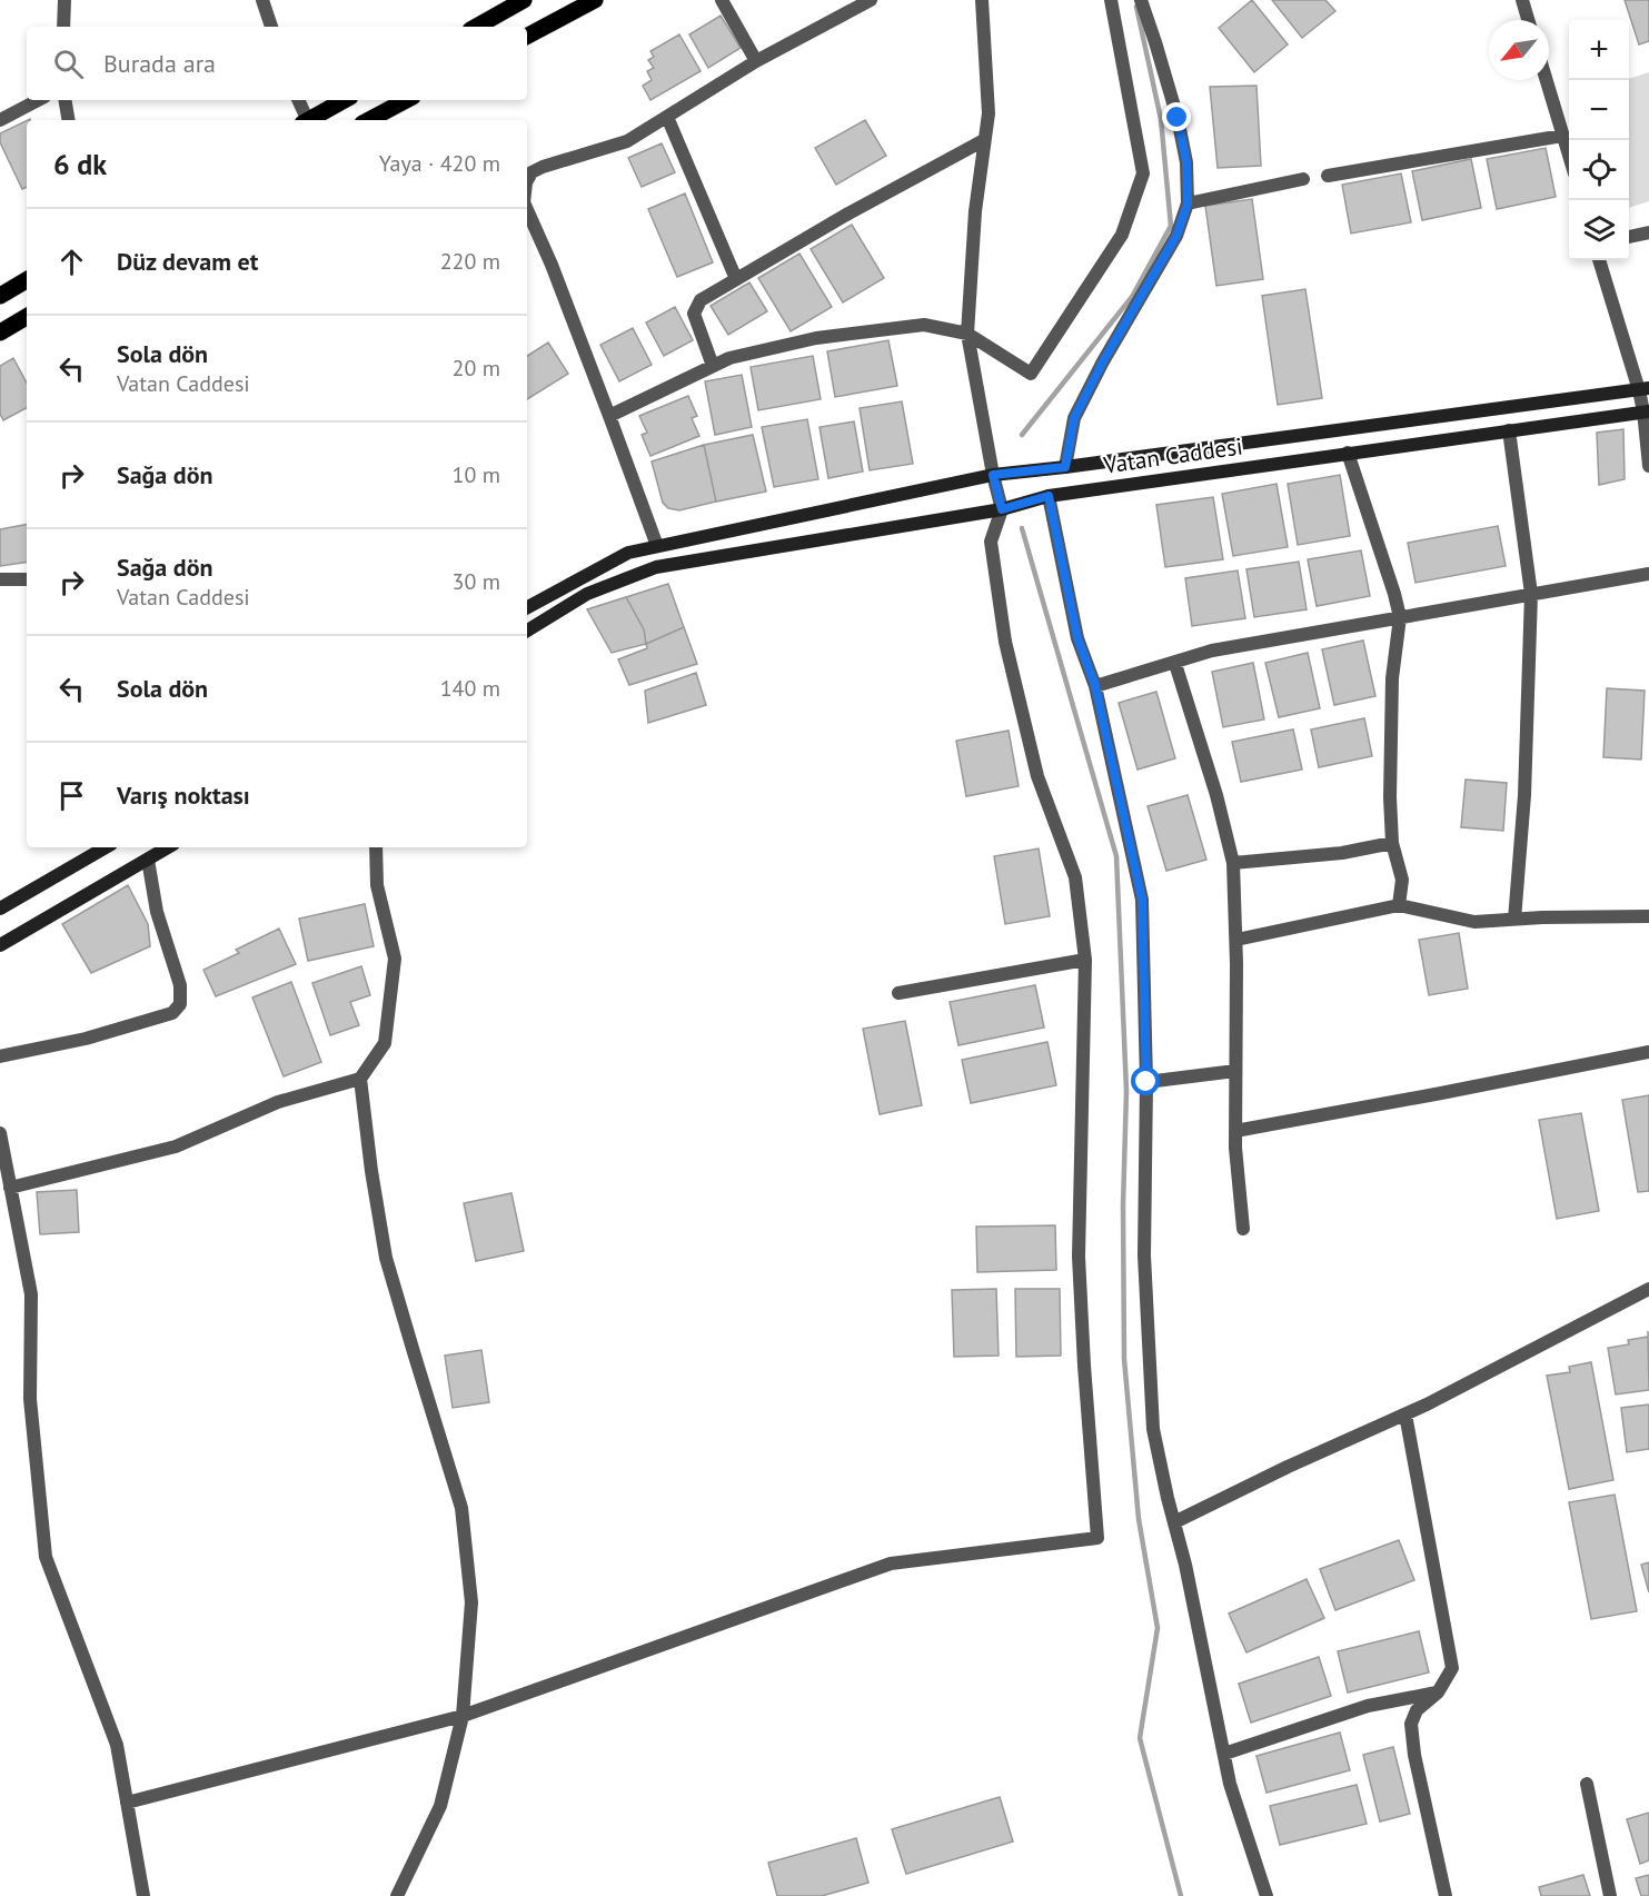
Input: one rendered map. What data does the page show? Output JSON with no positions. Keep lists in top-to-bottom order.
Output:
{
  "streets": {
    "main road": ["Vatan Caddesi"]
  },
  "north": "bottom left",
  "page": {
    "map_buttons": ["+", "−"],
    "search": "Burada ara",
    "heading": ["6 dk", "Yaya · 420 m"],
    "list": [
      ["Düz devam et", "220 m"],
      ["Sola dön", "Vatan Caddesi", "20 m"],
      ["Sağa dön", "10 m"],
      ["Sağa dön", "Vatan Caddesi", "30 m"],
      ["Sola dön", "140 m"],
      "Varış noktası"
    ]
  }
}
